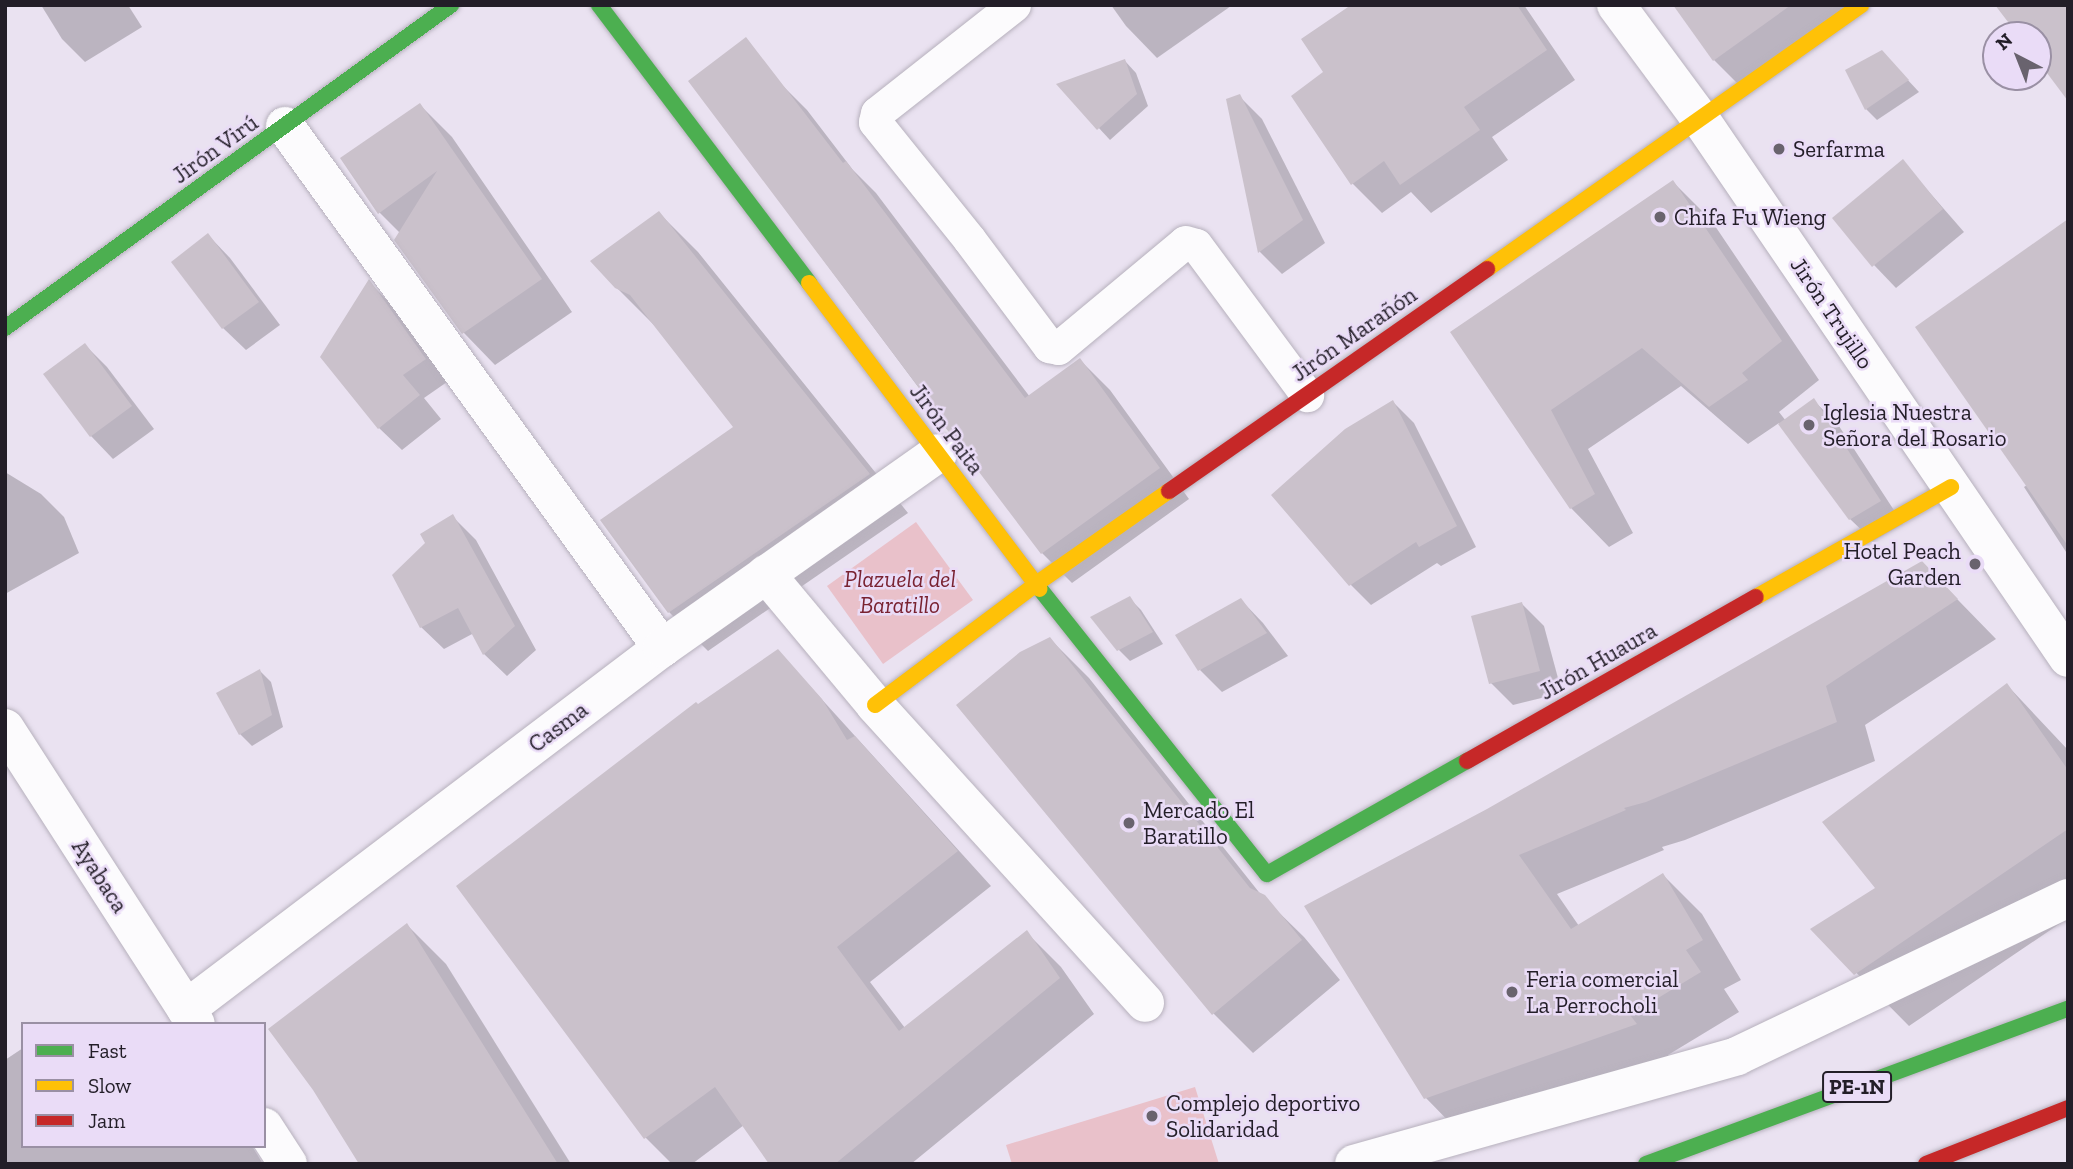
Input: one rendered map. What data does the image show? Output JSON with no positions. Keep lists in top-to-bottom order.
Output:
{
  "streets": {
    "main road": [
      "Jirón Virú",
      "Jirón Marañón",
      "Jirón Paita",
      "Jirón Huaura",
      "PE-1N"
    ],
    "street": ["Jirón Trujillo", "Casma", "Ayabaca"]
  },
  "crossings": [
    ["Jirón Trujillo", "Jirón Marañón"],
    ["Jirón Trujillo", "Jirón Huaura"],
    ["Jirón Marañón", "Jirón Paita"],
    ["Jirón Paita", "Jirón Huaura"],
    ["Jirón Paita", "Casma"],
    ["Casma", "Ayabaca"]
  ],
  "parks": ["Plazuela del Baratillo"],
  "places": [
    "Serfarma",
    "Chifa Fu Wieng",
    "Iglesia Nuestra Señora del Rosario",
    "Hotel Peach Garden",
    "Mercado El Baratillo",
    "Feria comercial La Perrocholi",
    "Complejo deportivo Solidaridad"
  ],
  "legend": ["Fast", "Slow", "Jam"],
  "north": "top left"
}
